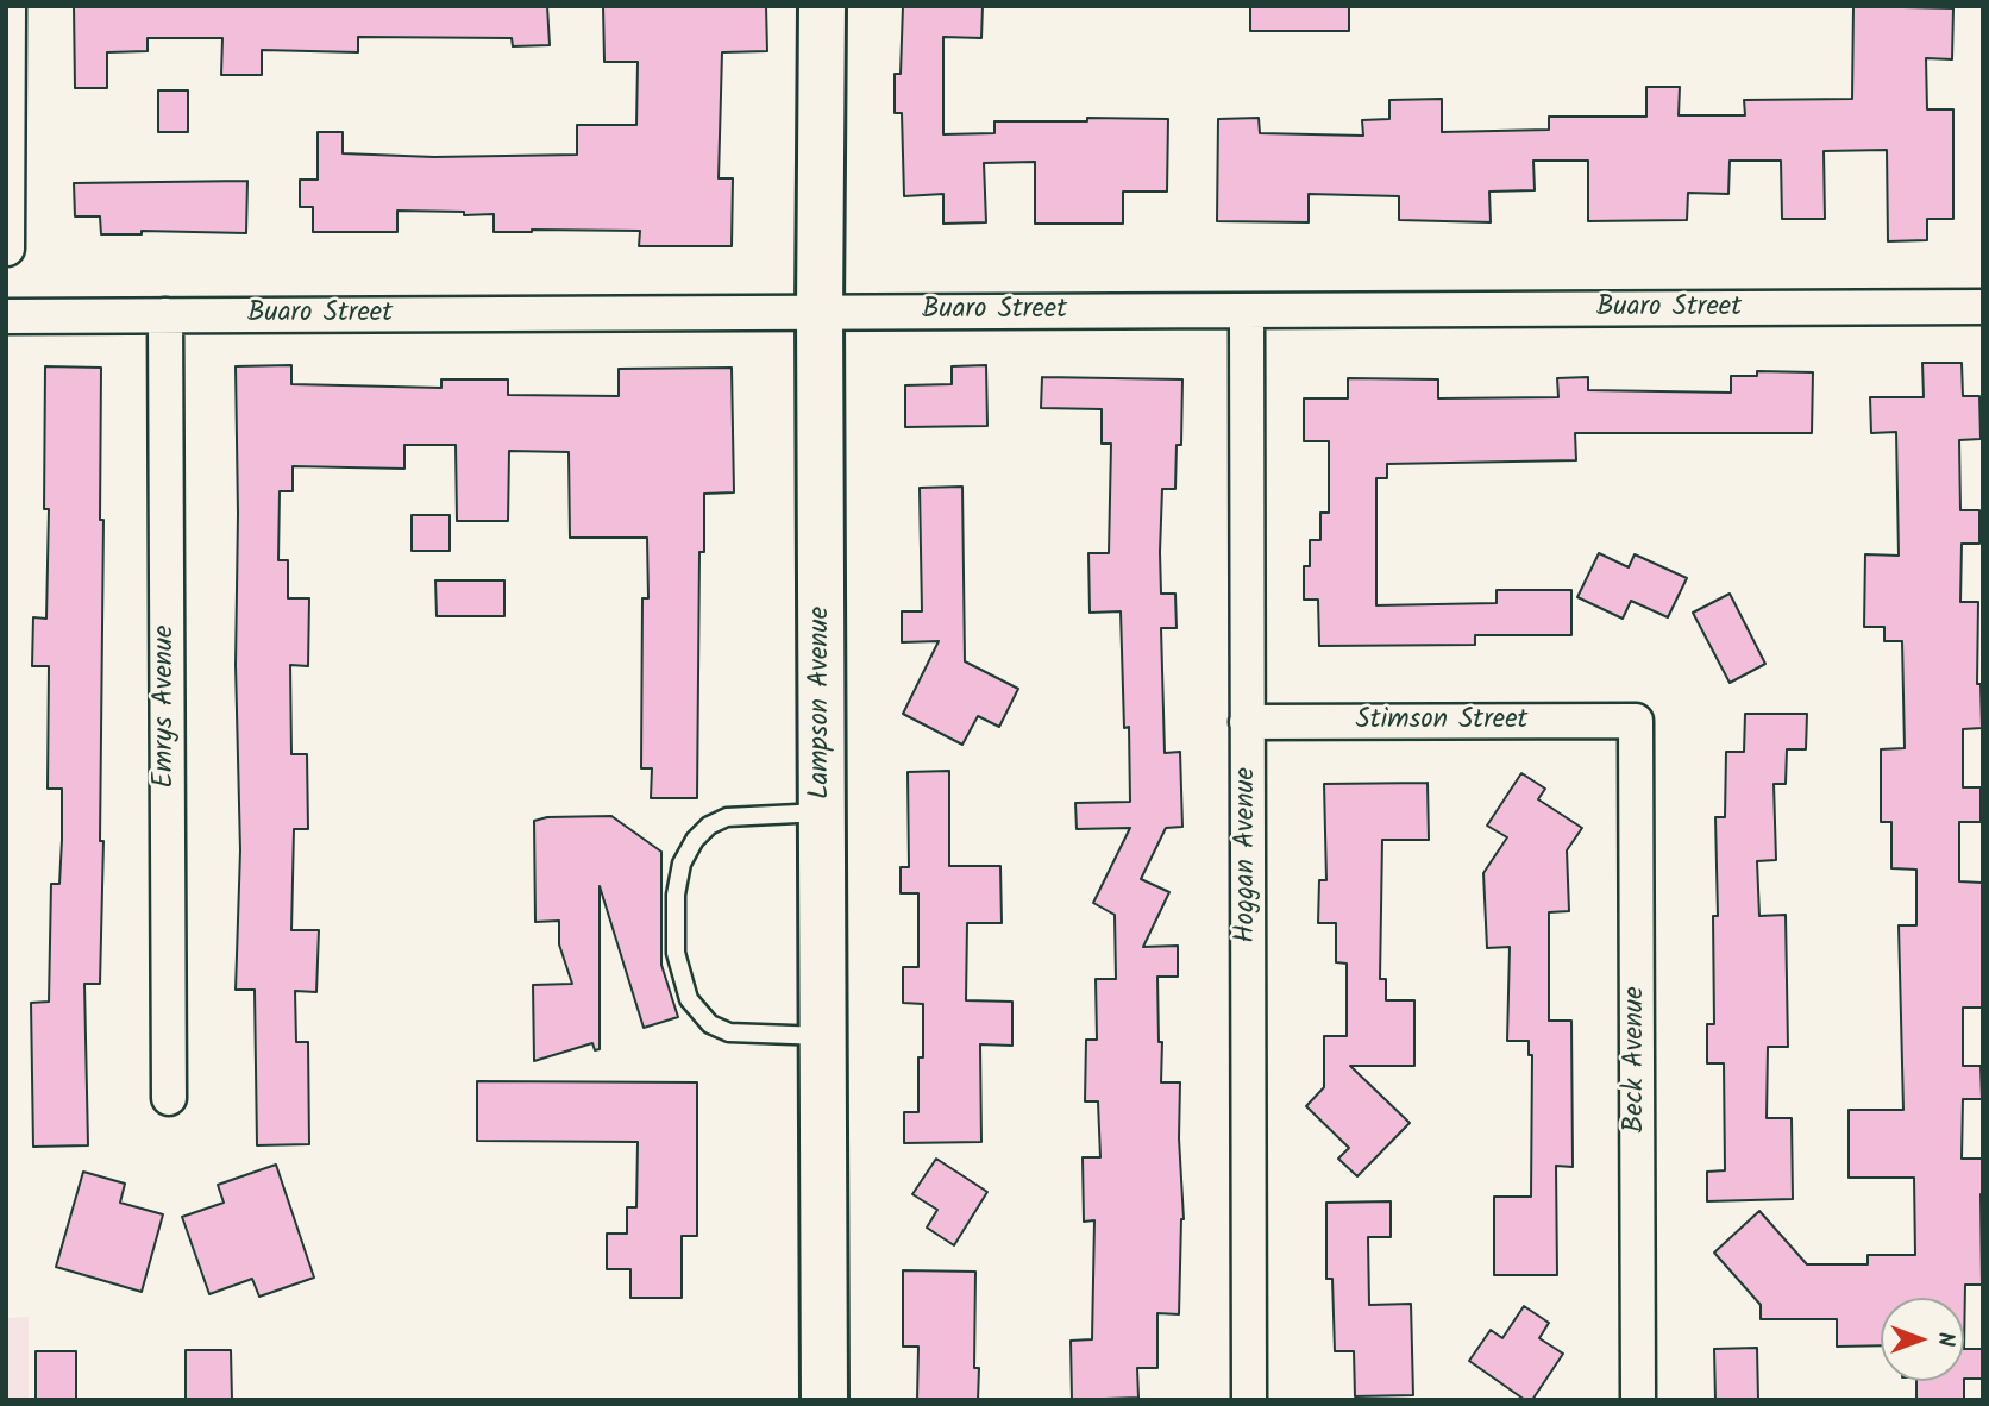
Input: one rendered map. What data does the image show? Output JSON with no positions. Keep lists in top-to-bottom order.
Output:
{
  "streets": {
    "street": [
      "Buaro Street",
      "Lampson Avenue",
      "Emrys Avenue",
      "Stimson Street",
      "Hoggan Avenue",
      "Beck Avenue"
    ]
  },
  "crossings": [
    ["Buaro Street", "Lampson Avenue"],
    ["Buaro Street", "Emrys Avenue"],
    ["Buaro Street", "Hoggan Avenue"],
    ["Stimson Street", "Hoggan Avenue"],
    ["Stimson Street", "Beck Avenue"]
  ],
  "north": "right"
}
